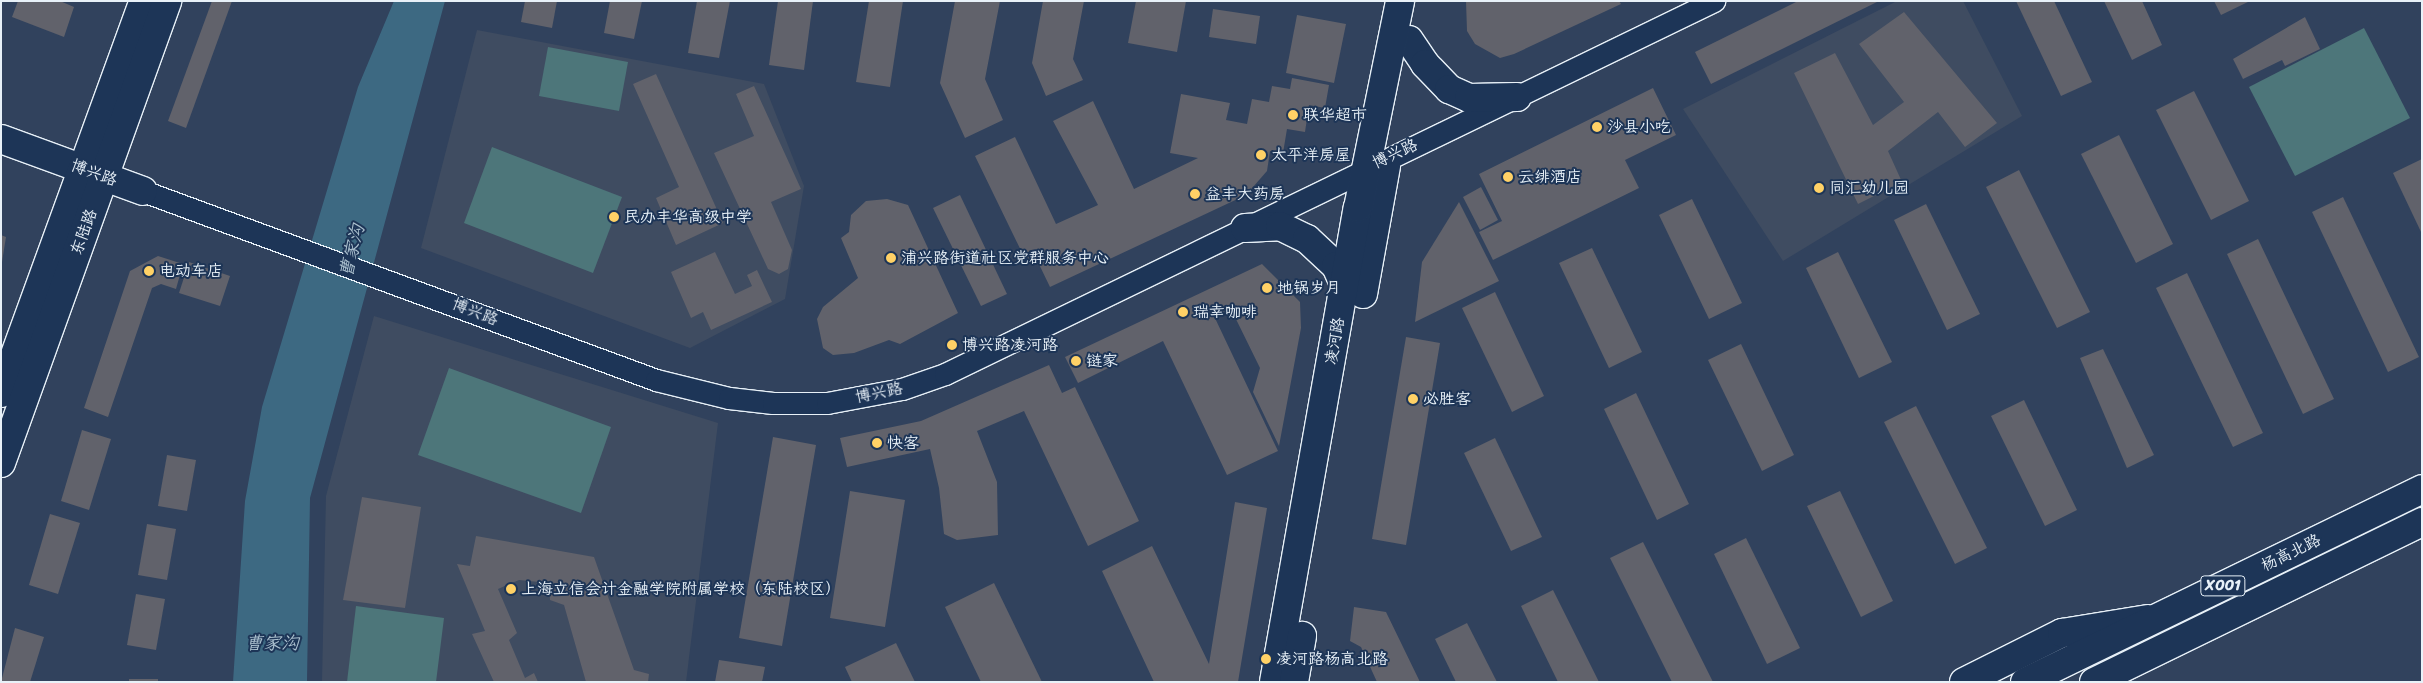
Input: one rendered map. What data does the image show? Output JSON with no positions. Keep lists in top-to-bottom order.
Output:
{
  "streets": {
    "main road": [
      "博兴路",
      "东陆路",
      "凌河路",
      "杨高北路",
      "X001"
    ]
  },
  "crossings": [
    ["博兴路", "东陆路"],
    ["博兴路", "凌河路"]
  ],
  "water": ["曹家沟"],
  "places": [
    "联华超市",
    "沙县小吃",
    "太平洋房屋",
    "云绯酒店",
    "同汇幼儿园",
    "益丰大药房",
    "民办丰华高级中学",
    "浦兴路街道社区党群服务中心",
    "电动车店",
    "地锅岁月",
    "瑞幸咖啡",
    "博兴路凌河路",
    "链家",
    "必胜客",
    "快客",
    "上海立信会计金融学院附属学校（东陆校区）",
    "凌河路杨高北路"
  ]
}
